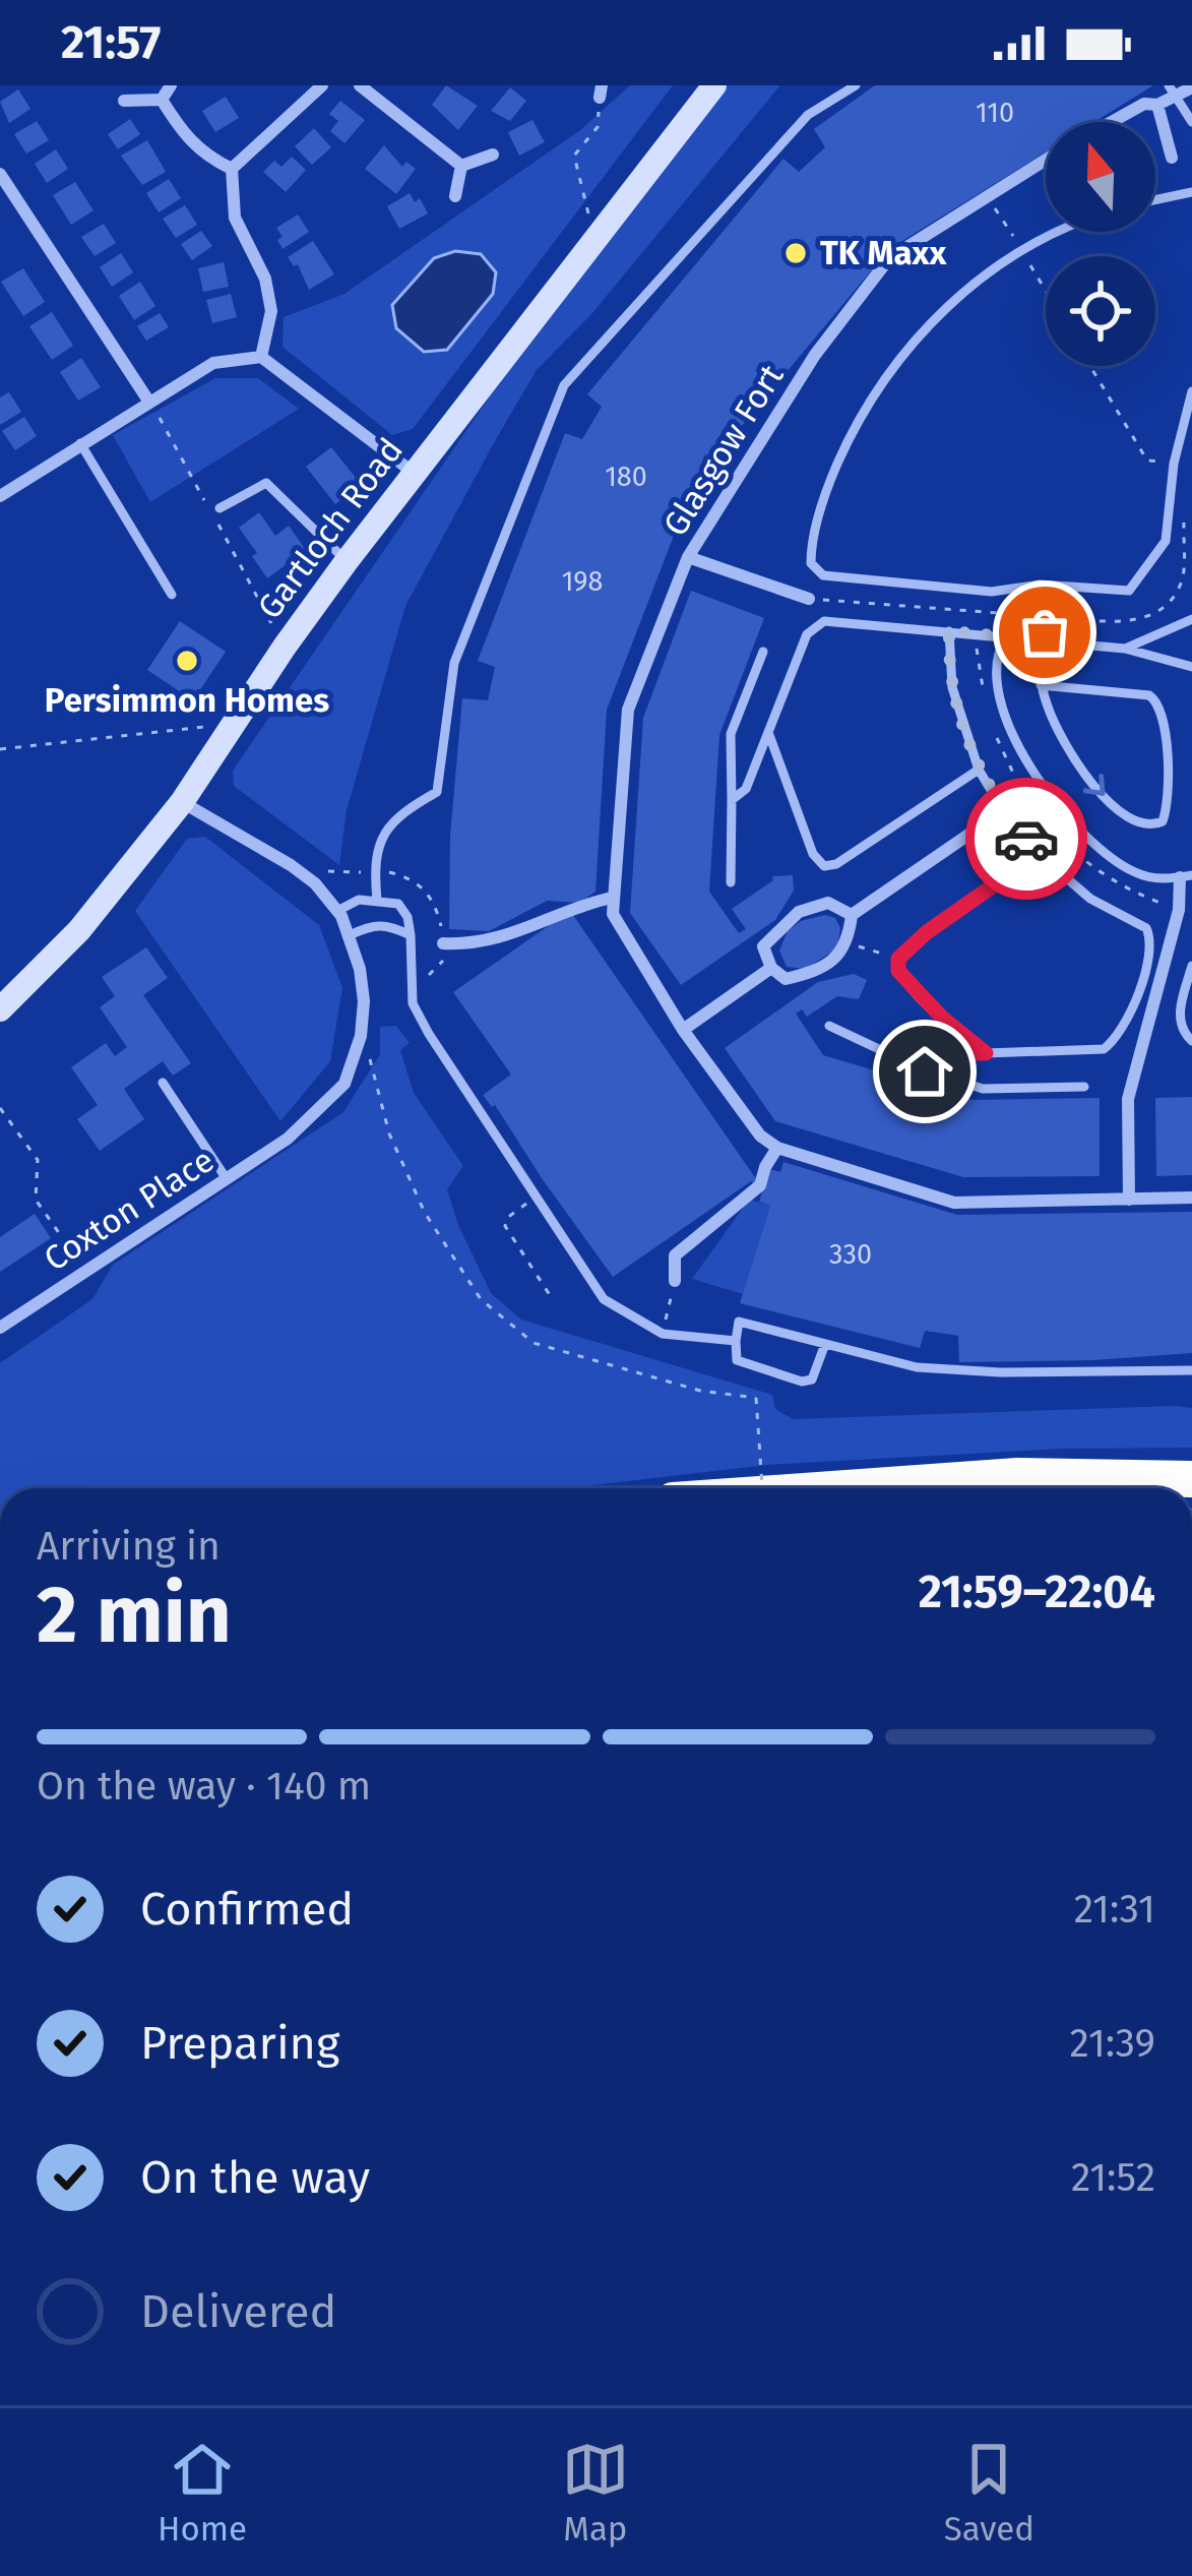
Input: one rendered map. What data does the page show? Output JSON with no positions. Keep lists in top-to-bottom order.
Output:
{
  "streets": {
    "main road": ["Gartloch Road"],
    "street": ["Glasgow Fort", "Coxton Place"]
  },
  "places": ["TK Maxx", "Persimmon Homes"],
  "house_numbers": [
    "110",
    "180",
    "198",
    "330"
  ],
  "north": "top",
  "page": {
    "status": "21:57",
    "heading": ["2 min", "Arriving in", "21:59–22:04"],
    "bar": "On the way · 140 m",
    "list": [
      ["Confirmed", "21:31"],
      ["Preparing", "21:39"],
      ["On the way", "21:52"],
      "Delivered"
    ],
    "tabs": ["Home", "Map", "Saved"]
  }
}
